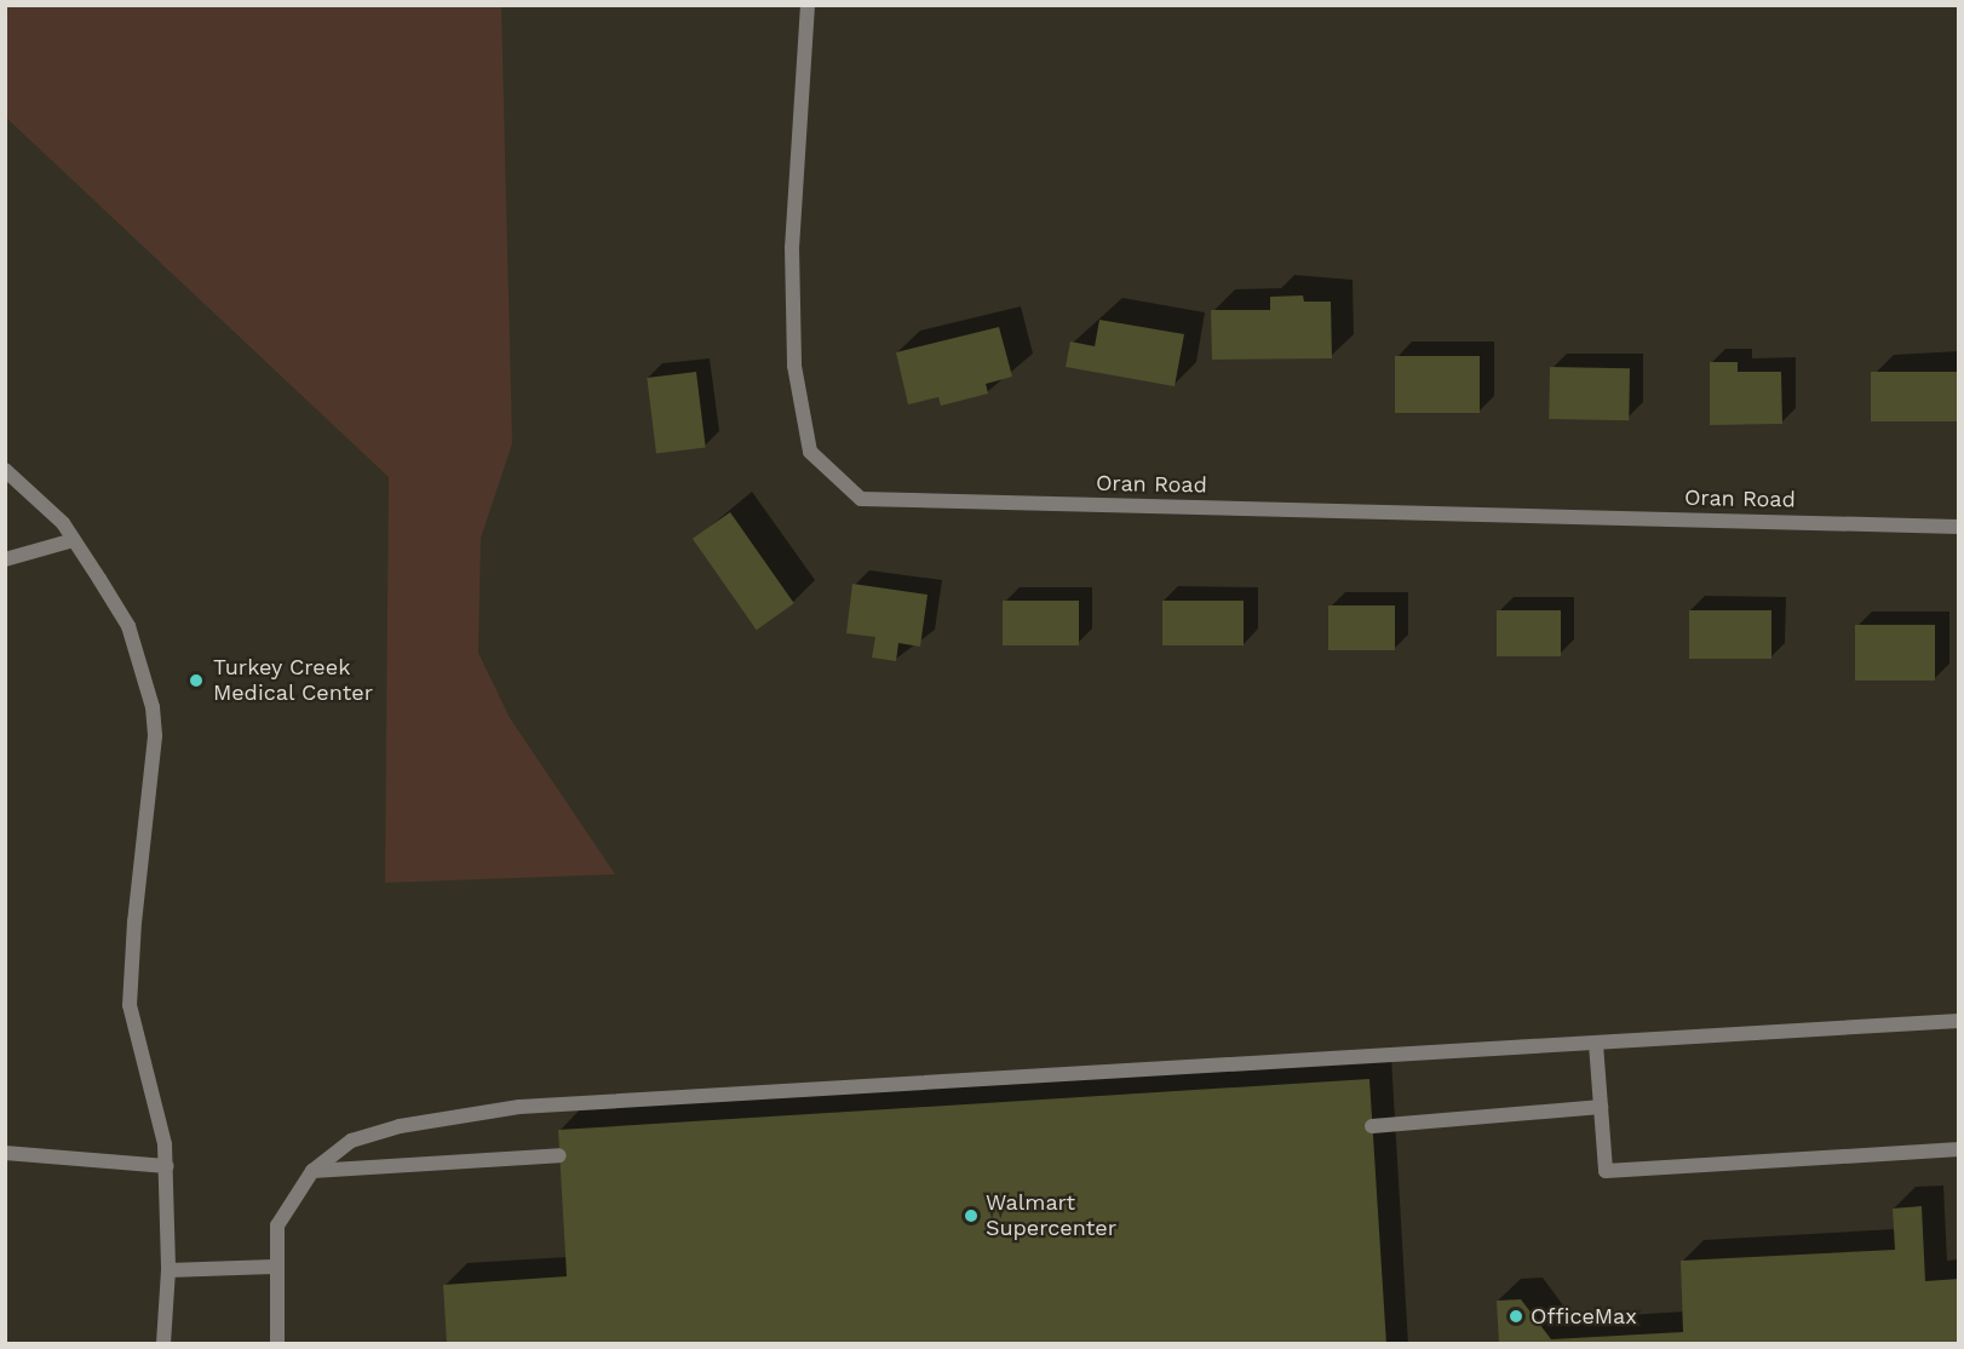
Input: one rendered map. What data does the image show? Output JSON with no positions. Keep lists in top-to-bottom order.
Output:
{
  "streets": {
    "street": ["Oran Road"]
  },
  "places": ["Turkey Creek Medical Center", "Walmart Supercenter", "OfficeMax"]
}
